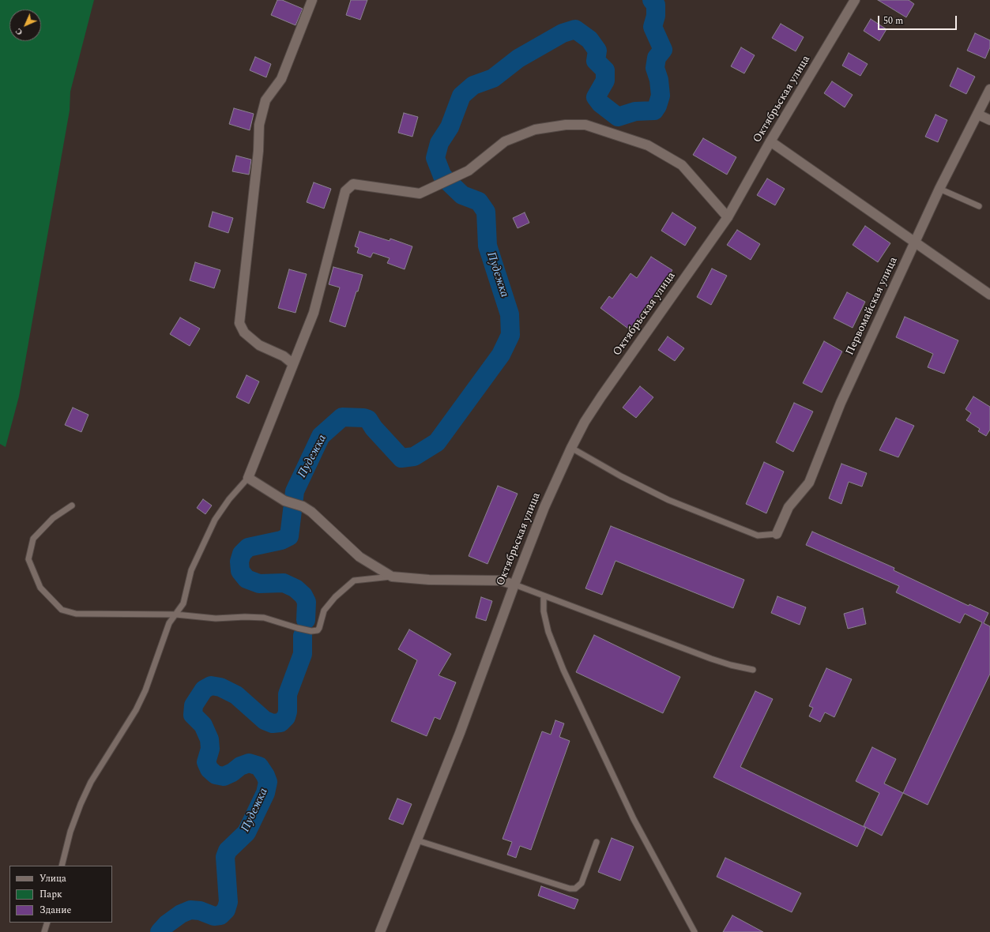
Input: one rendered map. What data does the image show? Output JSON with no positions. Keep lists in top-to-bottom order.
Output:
{
  "streets": {
    "street": ["Октябрьская улица", "Первомайская улица"]
  },
  "water": ["Пудежка"],
  "legend": ["Улица", "Парк", "Здание"],
  "scale_bar": "50 m",
  "north": "bottom left"
}
